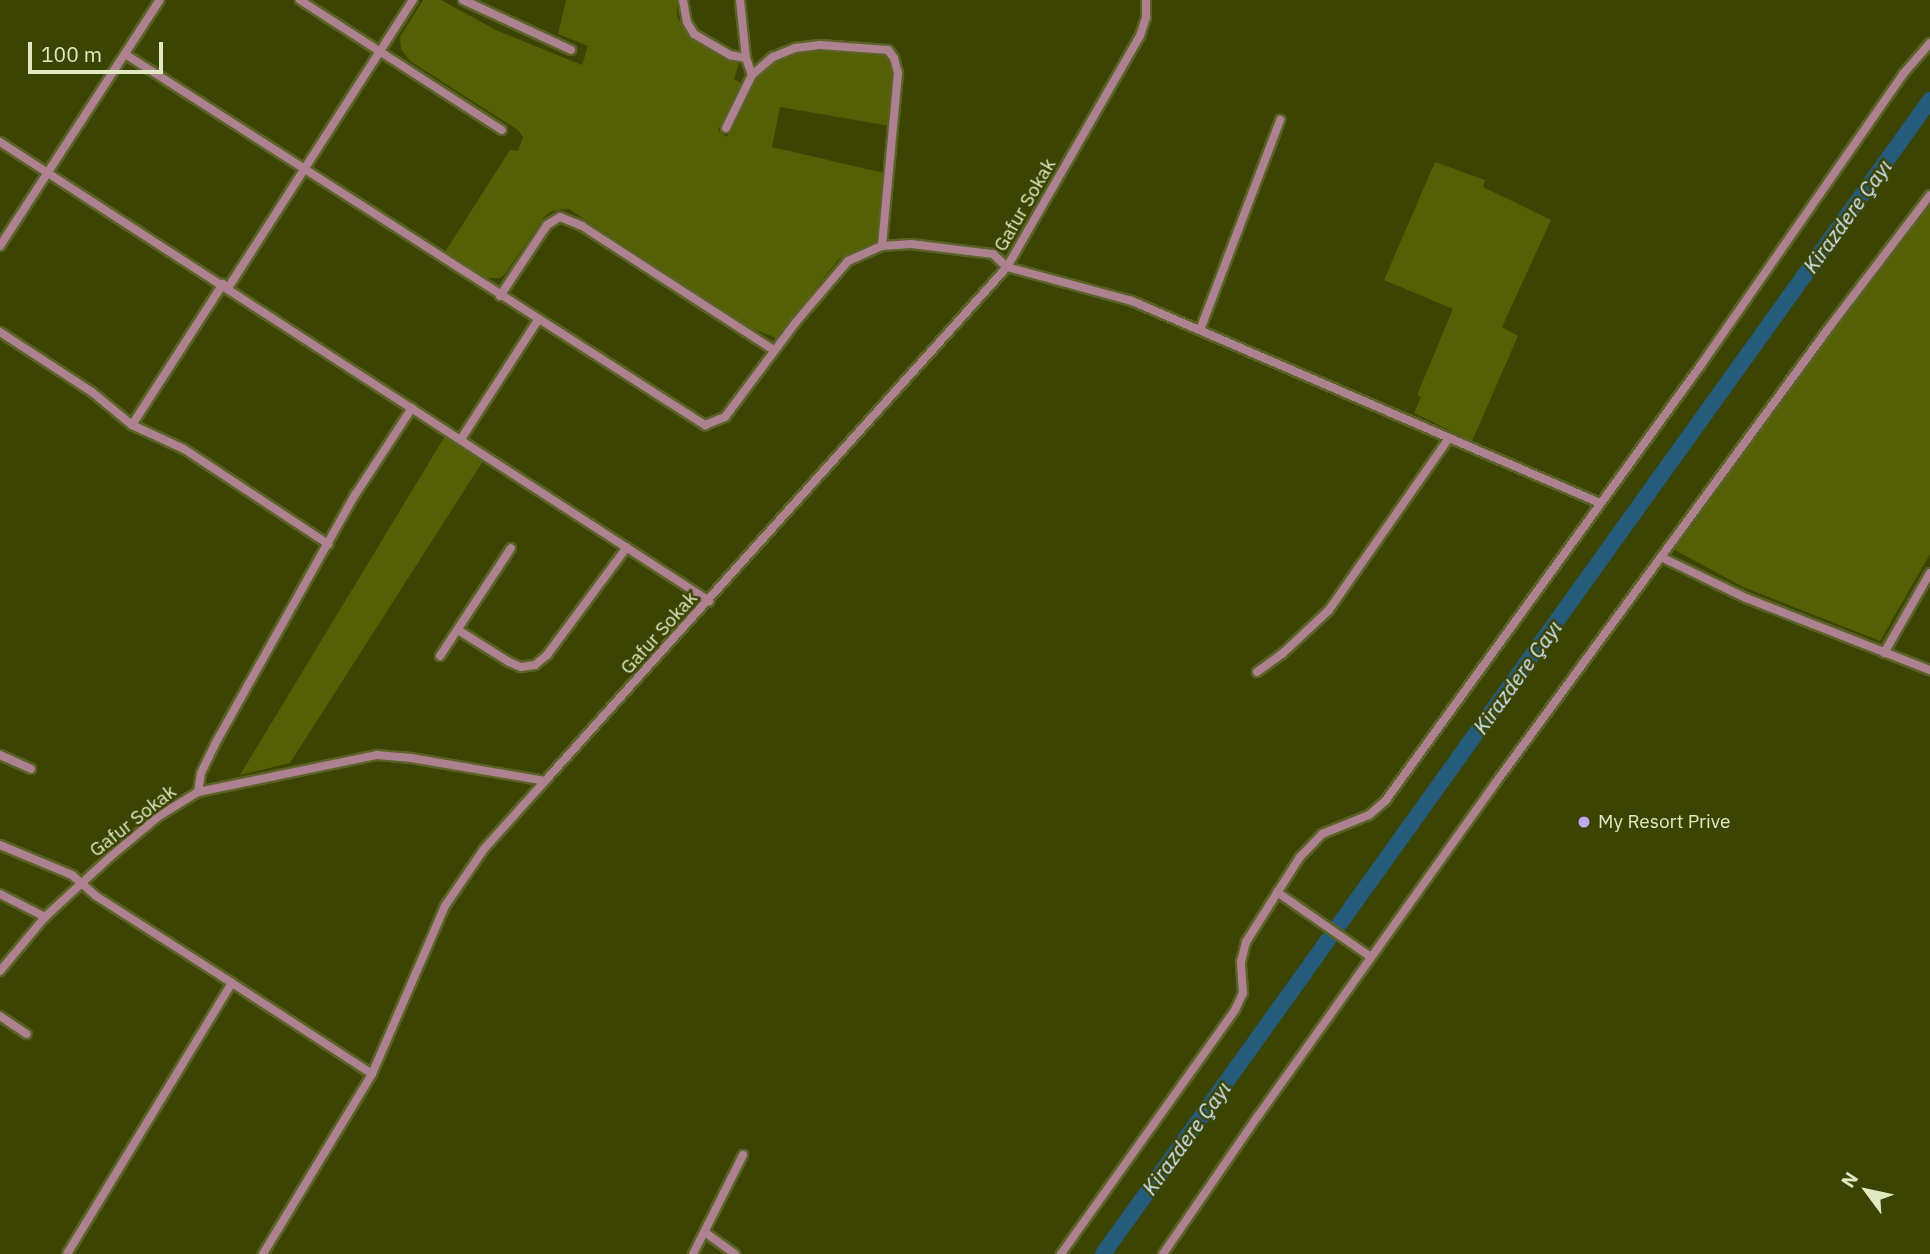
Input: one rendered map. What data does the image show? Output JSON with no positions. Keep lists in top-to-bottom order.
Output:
{
  "streets": {
    "street": ["Gafur Sokak"]
  },
  "water": ["Kirazdere Çayı"],
  "places": ["My Resort Prive"],
  "scale_bar": "100 m",
  "north": "top left"
}
